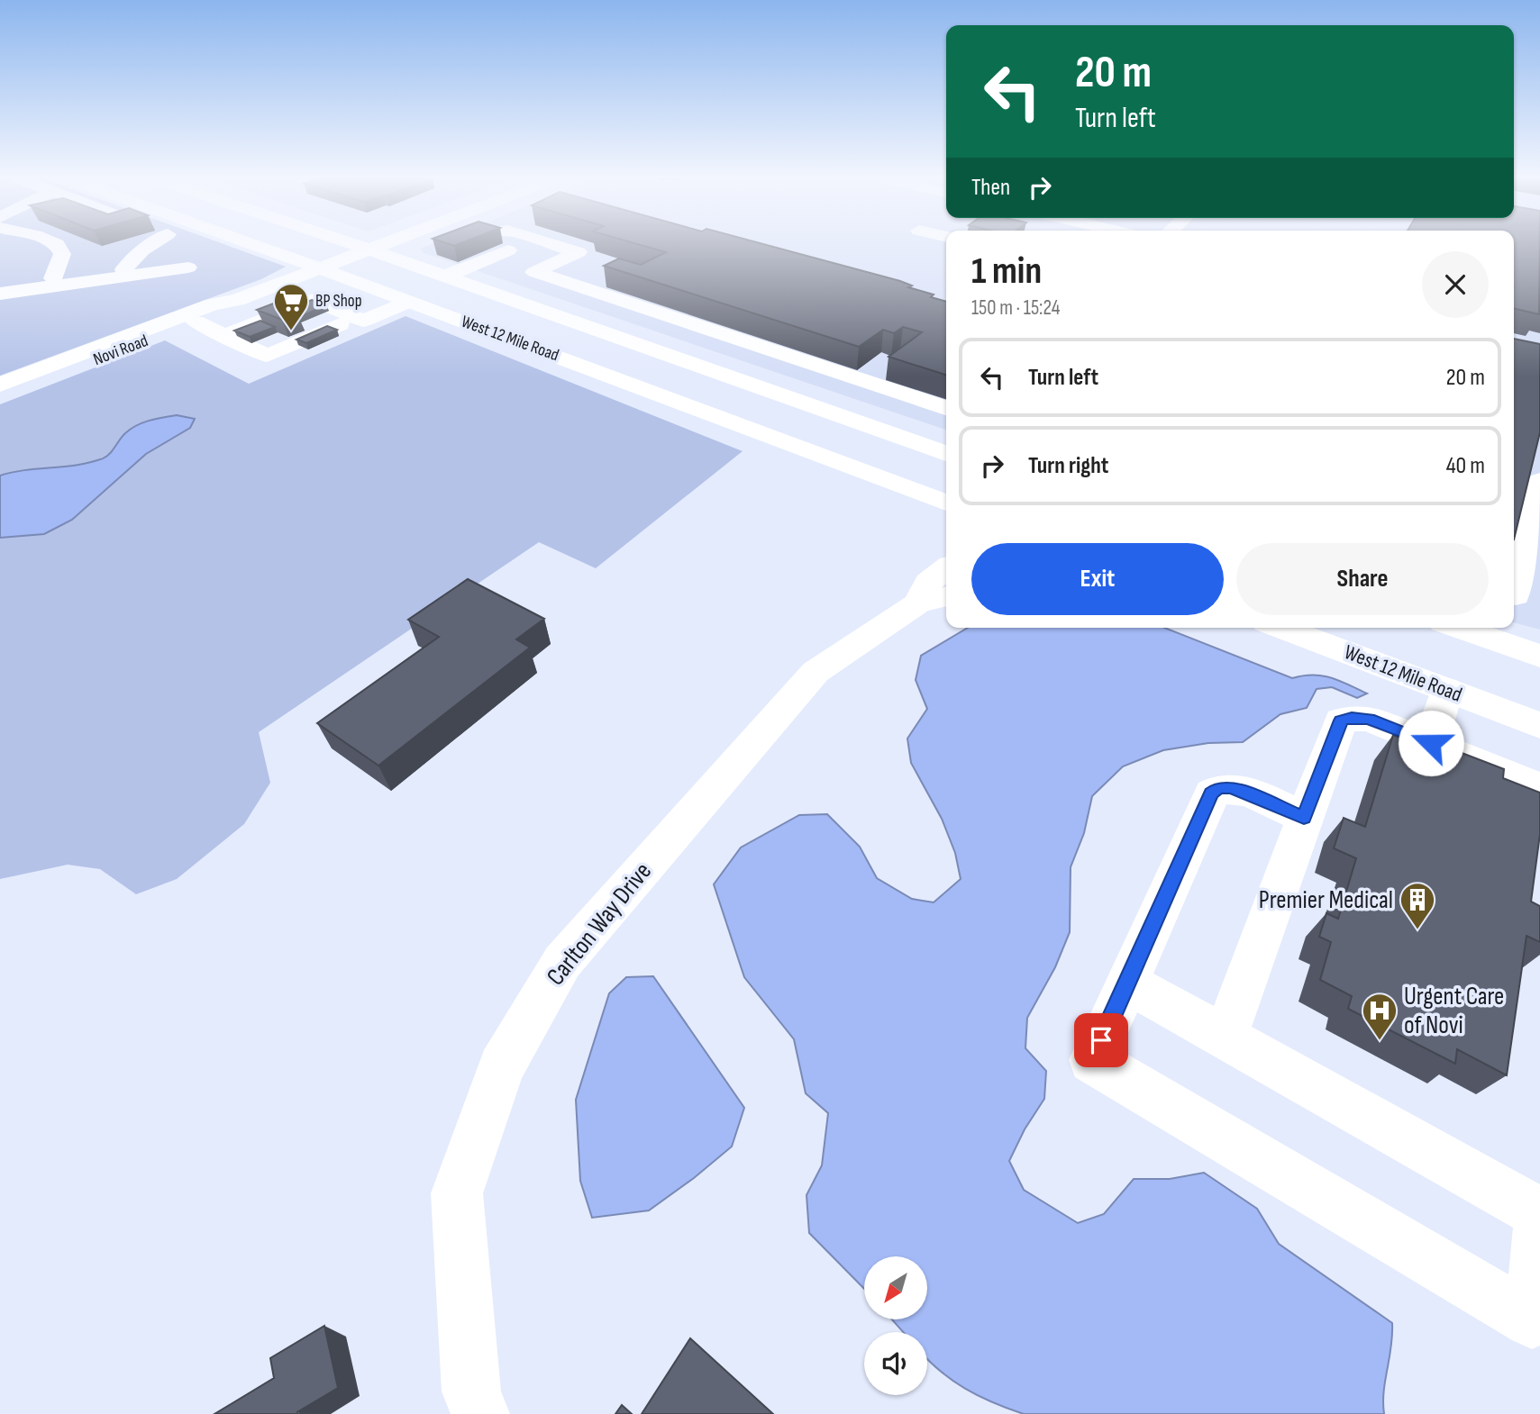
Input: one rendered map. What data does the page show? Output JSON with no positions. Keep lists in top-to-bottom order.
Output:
{
  "streets": {
    "main road": ["West 12 Mile Road", "Novi Road", "Carlton Way Drive"]
  },
  "crossings": [
    ["West 12 Mile Road", "Novi Road"]
  ],
  "places": {
    "supermarket": ["BP Shop"],
    "building": ["Premier Medical"],
    "hospital": ["Urgent Care of Novi"]
  },
  "north": "bottom left",
  "page": {
    "turn": ["20 m", "Turn left"],
    "then": "Then",
    "heading": ["1 min", "150 m · 15:24"],
    "list": [
      {
        "name": "Turn left",
        "value": "20 m"
      },
      {
        "name": "Turn right",
        "value": "40 m"
      }
    ],
    "buttons": ["Exit", "Share"]
  }
}
